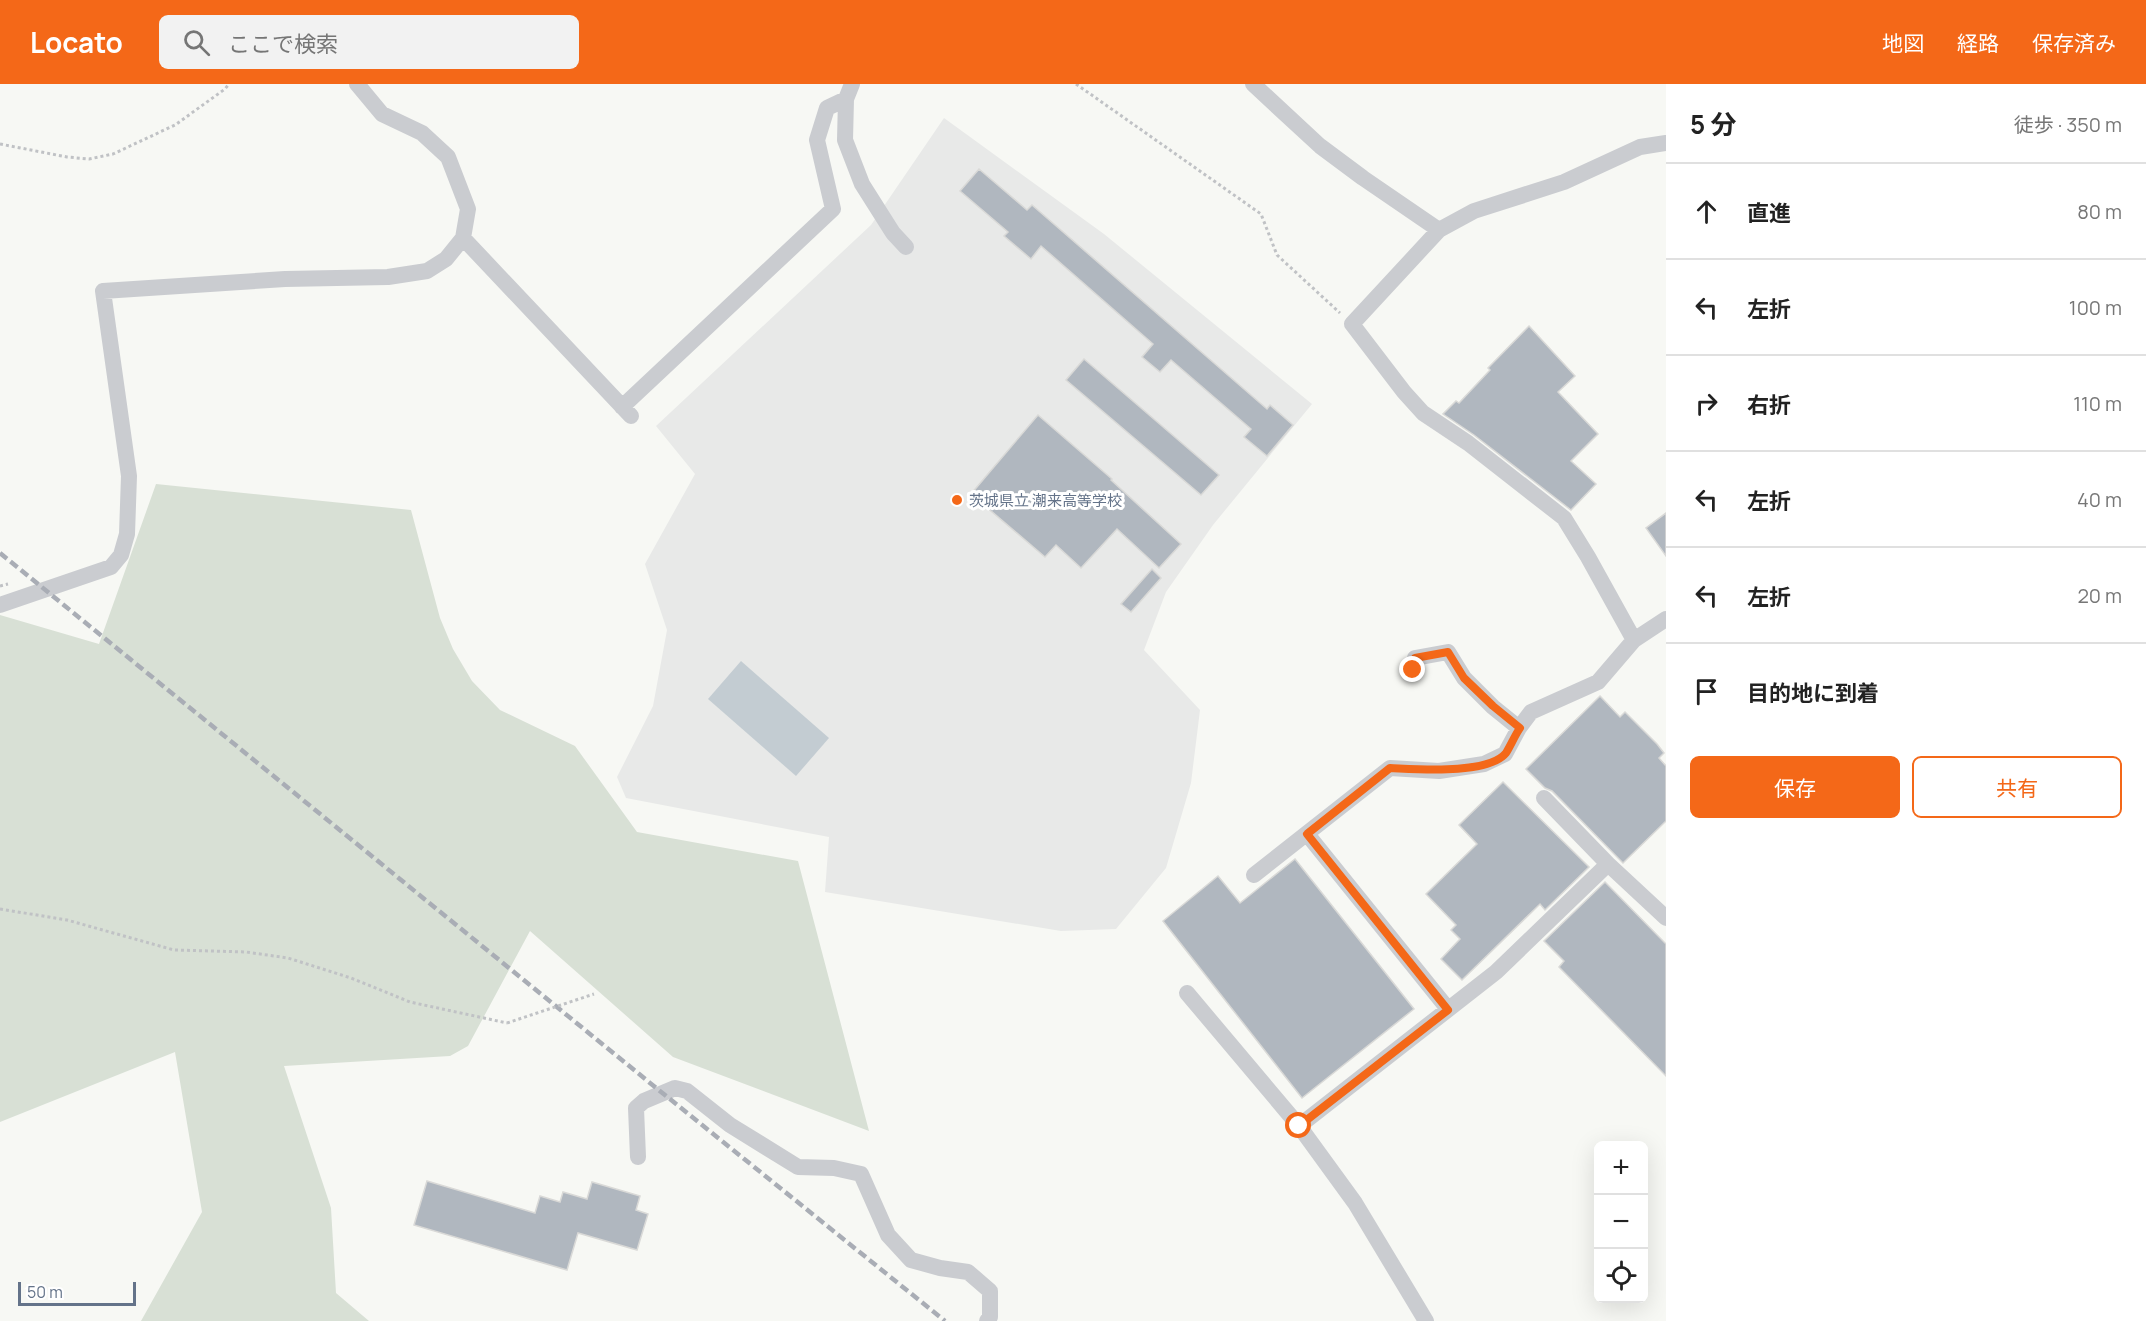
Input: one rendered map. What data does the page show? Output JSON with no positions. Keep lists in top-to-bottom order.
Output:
{
  "places": ["茨城県立 潮来高等学校"],
  "scale_bar": "50 m",
  "page": {
    "header": "Locato",
    "search": "ここで検索",
    "nav": ["地図", "経路", "保存済み"],
    "heading": ["5 分", "徒歩 · 350 m"],
    "list": [
      ["直進", "80 m"],
      ["左折", "100 m"],
      ["右折", "110 m"],
      ["左折", "40 m"],
      ["左折", "20 m"],
      "目的地に到着"
    ],
    "buttons": ["保存", "共有"],
    "map_buttons": ["+", "−"],
    "scale": "50 m"
  }
}
